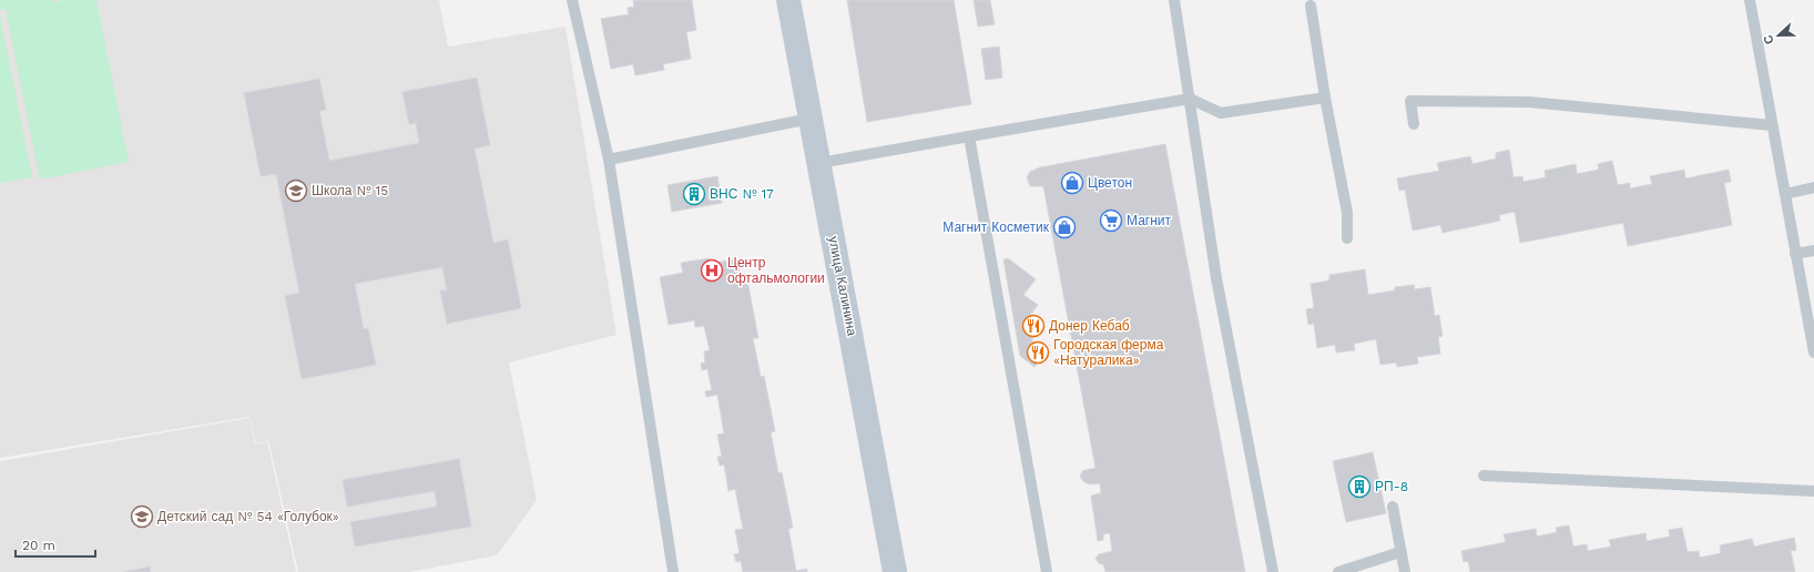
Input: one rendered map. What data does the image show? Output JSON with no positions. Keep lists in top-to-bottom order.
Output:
{
  "streets": {
    "street": ["улица Калинина"]
  },
  "places": {
    "shop": ["Цветон", "Магнит Косметик"],
    "school or university": ["Школа № 15", "Детский сад № 54 «Голубок»"],
    "building": ["ВНС № 17", "РП-8"],
    "supermarket": ["Магнит"],
    "hospital": ["Центр офтальмологии"],
    "restaurant": ["Донер Кебаб", "Городская ферма «Натуралика»"]
  },
  "scale_bar": "20 m",
  "north": "left"
}
